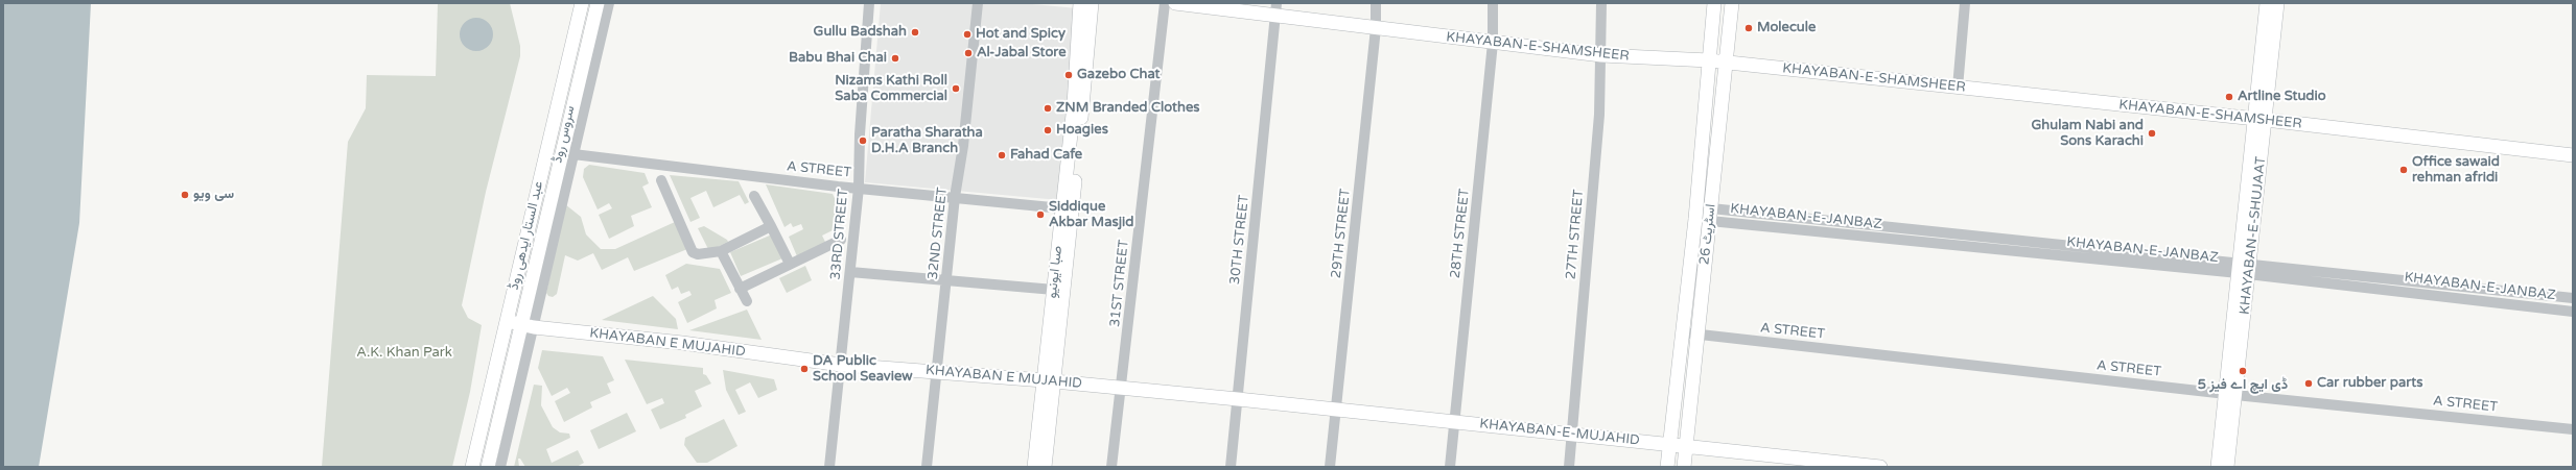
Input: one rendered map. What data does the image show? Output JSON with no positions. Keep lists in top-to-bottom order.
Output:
{
  "streets": {
    "main road": [
      "KHAYABAN-E-SHAMSHEER",
      "اسٹریٹ 26",
      "عبد الستار ایدھی روڈ",
      "KHAYABAN-E-SHUJAAT",
      "صبا ایونیو",
      "KHAYABAN E MUJAHID",
      "KHAYABAN-E-MUJAHID"
    ],
    "street": [
      "سروس روڈ",
      "A STREET",
      "KHAYABAN-E-JANBAZ",
      "32ND STREET",
      "29TH STREET",
      "28TH STREET",
      "33RD STREET",
      "27TH STREET",
      "30TH STREET",
      "31ST STREET"
    ]
  },
  "crossings": [
    ["KHAYABAN-E-SHAMSHEER", "29TH STREET"],
    ["KHAYABAN-E-SHAMSHEER", "28TH STREET"],
    ["KHAYABAN-E-SHAMSHEER", "27TH STREET"],
    ["KHAYABAN-E-SHAMSHEER", "اسٹریٹ 26"],
    ["KHAYABAN-E-SHAMSHEER", "KHAYABAN-E-SHUJAAT"],
    ["KHAYABAN-E-SHAMSHEER", "30TH STREET"],
    ["سروس روڈ", "A STREET"],
    ["سروس روڈ", "عبد الستار ایدھی روڈ"],
    ["سروس روڈ", "KHAYABAN E MUJAHID"],
    ["A STREET", "32ND STREET"],
    ["A STREET", "33RD STREET"],
    ["A STREET", "اسٹریٹ 26"],
    ["A STREET", "KHAYABAN-E-SHUJAAT"],
    ["A STREET", "صبا ایونیو"],
    ["KHAYABAN-E-JANBAZ", "اسٹریٹ 26"],
    ["KHAYABAN-E-JANBAZ", "KHAYABAN-E-SHUJAAT"],
    ["32ND STREET", "KHAYABAN E MUJAHID"],
    ["29TH STREET", "KHAYABAN-E-MUJAHID"],
    ["28TH STREET", "KHAYABAN-E-MUJAHID"],
    ["33RD STREET", "KHAYABAN E MUJAHID"],
    ["27TH STREET", "KHAYABAN-E-MUJAHID"],
    ["اسٹریٹ 26", "KHAYABAN-E-MUJAHID"],
    ["عبد الستار ایدھی روڈ", "KHAYABAN E MUJAHID"],
    ["30TH STREET", "KHAYABAN E MUJAHID"],
    ["30TH STREET", "KHAYABAN-E-MUJAHID"],
    ["صبا ایونیو", "KHAYABAN E MUJAHID"],
    ["31ST STREET", "KHAYABAN E MUJAHID"],
    ["KHAYABAN E MUJAHID", "KHAYABAN-E-MUJAHID"]
  ],
  "parks": ["A.K. Khan Park"],
  "places": [
    "Molecule",
    "Gullu Badshah",
    "Hot and Spicy",
    "Al-Jabal Store",
    "Babu Bhai Chai",
    "Gazebo Chat",
    "Nizams Kathi Roll Saba Commercial",
    "Artline Studio",
    "ZNM Branded Clothes",
    "Hoagies",
    "Ghulam Nabi and Sons Karachi",
    "Paratha Sharatha D.H.A Branch",
    "Fahad Cafe",
    "Office sawaid rehman afridi",
    "سی ویو",
    "Siddique Akbar Masjid",
    "DA Public School Seaview",
    "5 ڈی ایچ اے فیز",
    "Car rubber parts"
  ]
}
